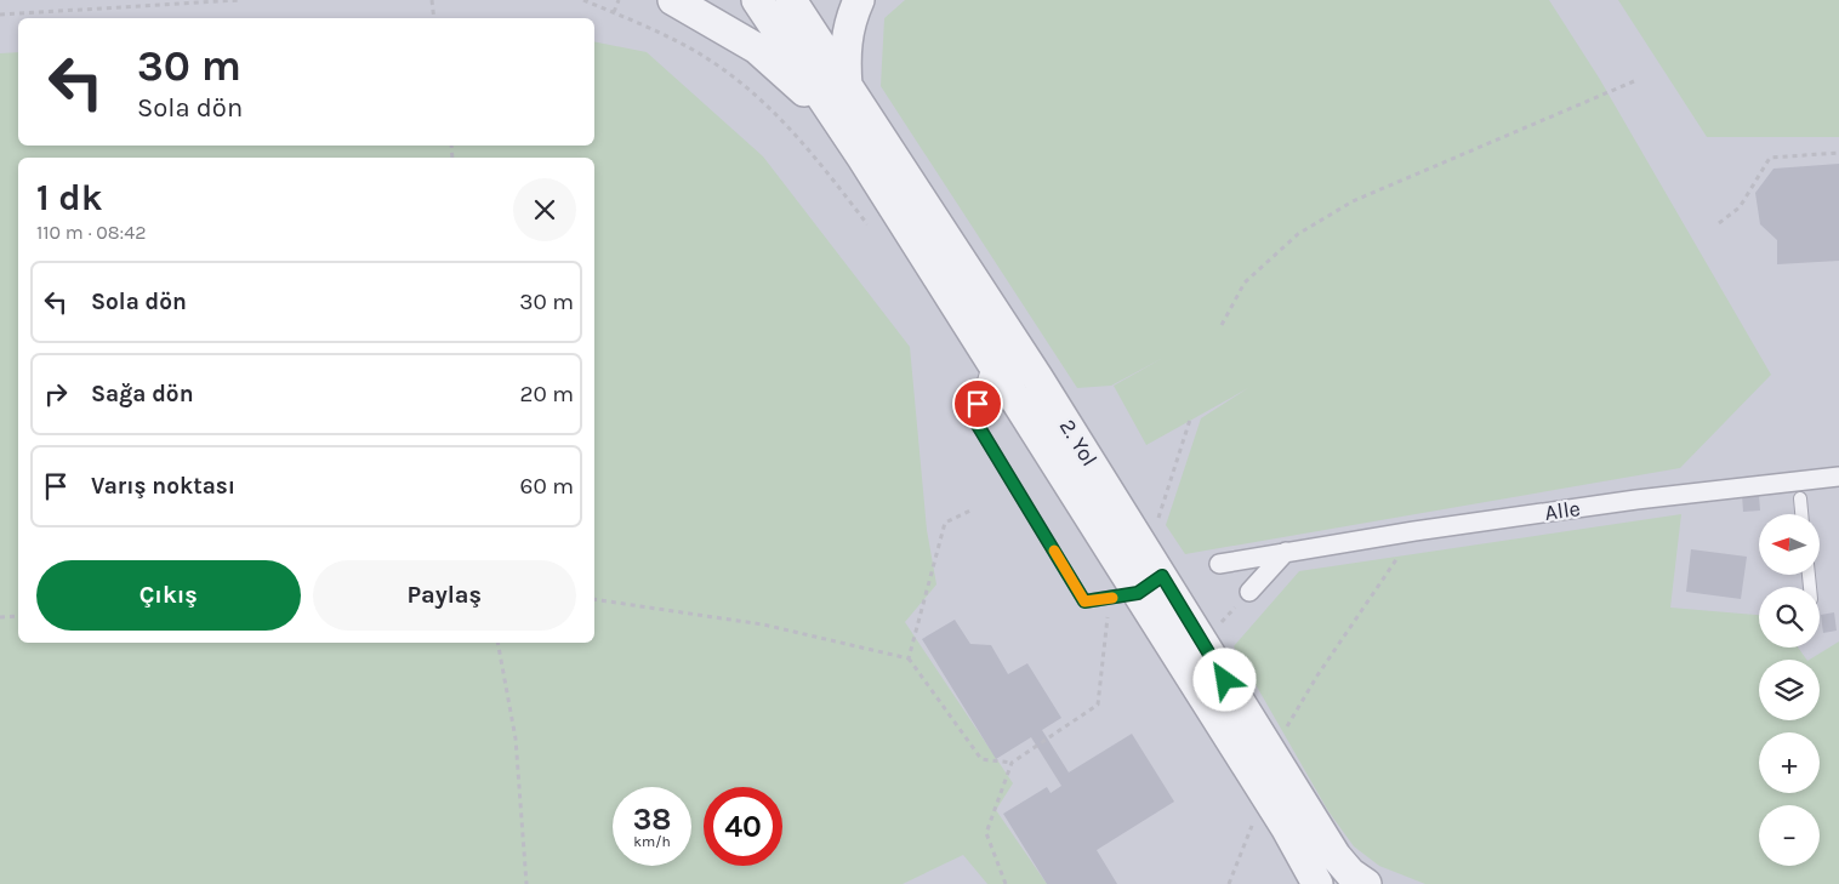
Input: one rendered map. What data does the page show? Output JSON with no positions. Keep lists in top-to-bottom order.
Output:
{
  "streets": {
    "street": ["2. Yol", "Alle"]
  },
  "north": "left",
  "page": {
    "turn": ["30 m", "Sola dön"],
    "heading": ["1 dk", "110 m · 08:42"],
    "list": [
      {
        "name": "Sola dön",
        "value": "30 m"
      },
      {
        "name": "Sağa dön",
        "value": "20 m"
      },
      {
        "name": "Varış noktası",
        "value": "60 m"
      }
    ],
    "map_buttons": ["+", "−"],
    "buttons": ["Çıkış", "Paylaş"],
    "speed": "38 km/h",
    "limit": "40"
  }
}
